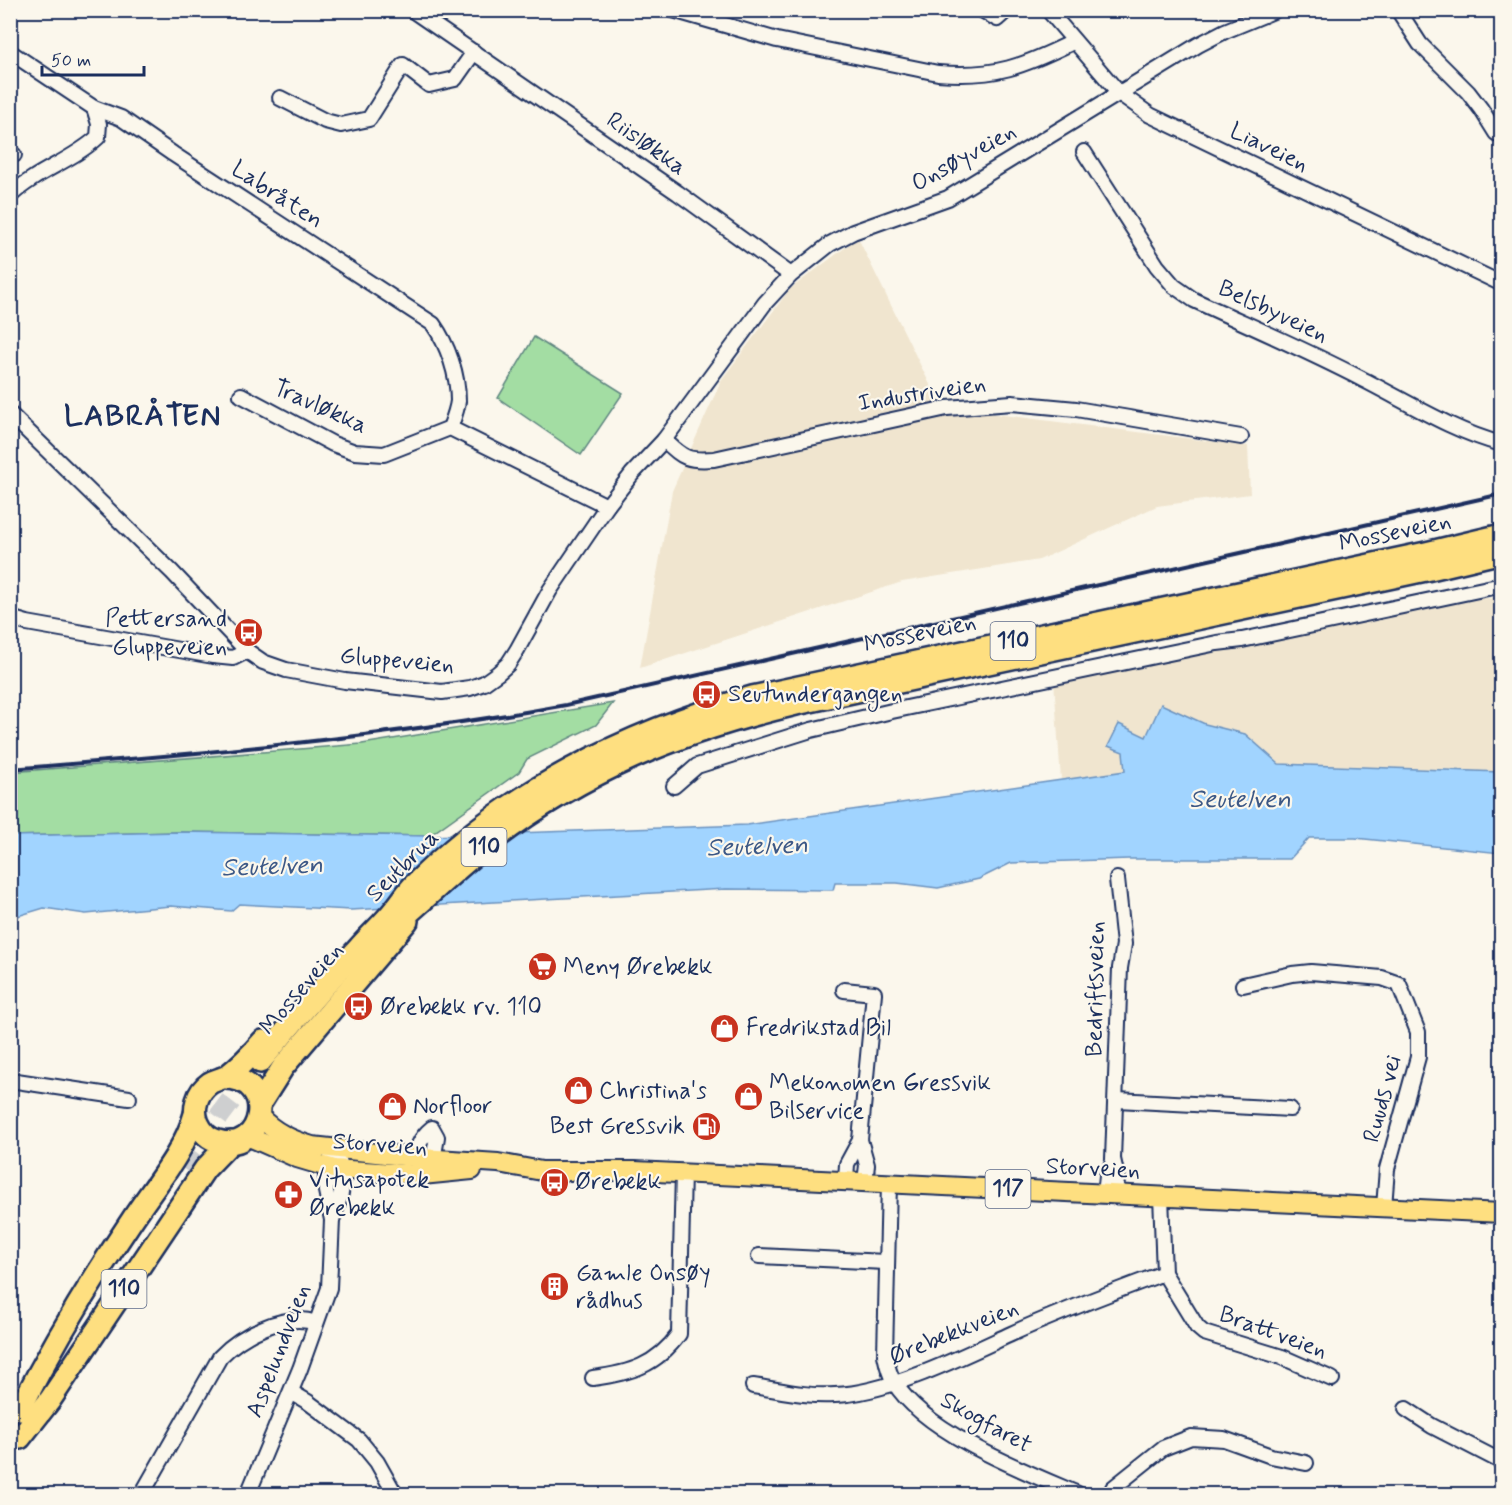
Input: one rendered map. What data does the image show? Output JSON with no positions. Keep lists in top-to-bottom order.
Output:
{
  "streets": {
    "highway": ["Mosseveien", "110", "Seutbrua"],
    "main road": ["Storveien", "117"],
    "street": [
      "Riisløkka",
      "Liaveien",
      "Onsøyveien",
      "Labråten",
      "Belsbyveien",
      "Industriveien",
      "Travløkka",
      "Gluppeveien",
      "Bedriftsveien",
      "Ruuds vei",
      "Ørebekkveien",
      "Brattveien",
      "Aspelundveien",
      "Skogfaret"
    ]
  },
  "crossings": [
    ["Riisløkka", "Onsøyveien"],
    ["Liaveien", "Onsøyveien"],
    ["Onsøyveien", "Industriveien"],
    ["Onsøyveien", "Gluppeveien"],
    ["Labråten", "Travløkka"],
    ["Industriveien", "Gluppeveien"],
    ["Mosseveien", "110"],
    ["Mosseveien", "Seutbrua"],
    ["110", "Seutbrua"],
    ["110", "Storveien"],
    ["Bedriftsveien", "Storveien"],
    ["Ruuds vei", "Storveien"],
    ["Storveien", "Brattveien"],
    ["Storveien", "Aspelundveien"],
    ["Storveien", "Skogfaret"],
    ["Ørebekkveien", "Brattveien"],
    ["Ørebekkveien", "Skogfaret"]
  ],
  "districts": ["LABRÅTEN"],
  "water": ["Seutelven"],
  "places": {
    "bus stop": [
      "Pettersand Gluppeveien",
      "Seutundergangen",
      "Ørebekk rv. 110",
      "Ørebekk"
    ],
    "supermarket": ["Meny Ørebekk"],
    "shop": [
      "Fredrikstad Bil",
      "Christina's",
      "Mekonomen Gressvik Bilservice",
      "Norfloor"
    ],
    "fuel station": ["Best Gressvik"],
    "pharmacy": ["Vitusapotek Ørebekk"],
    "building": ["Gamle Onsøy rådhus"]
  },
  "scale_bar": "50 m"
}
